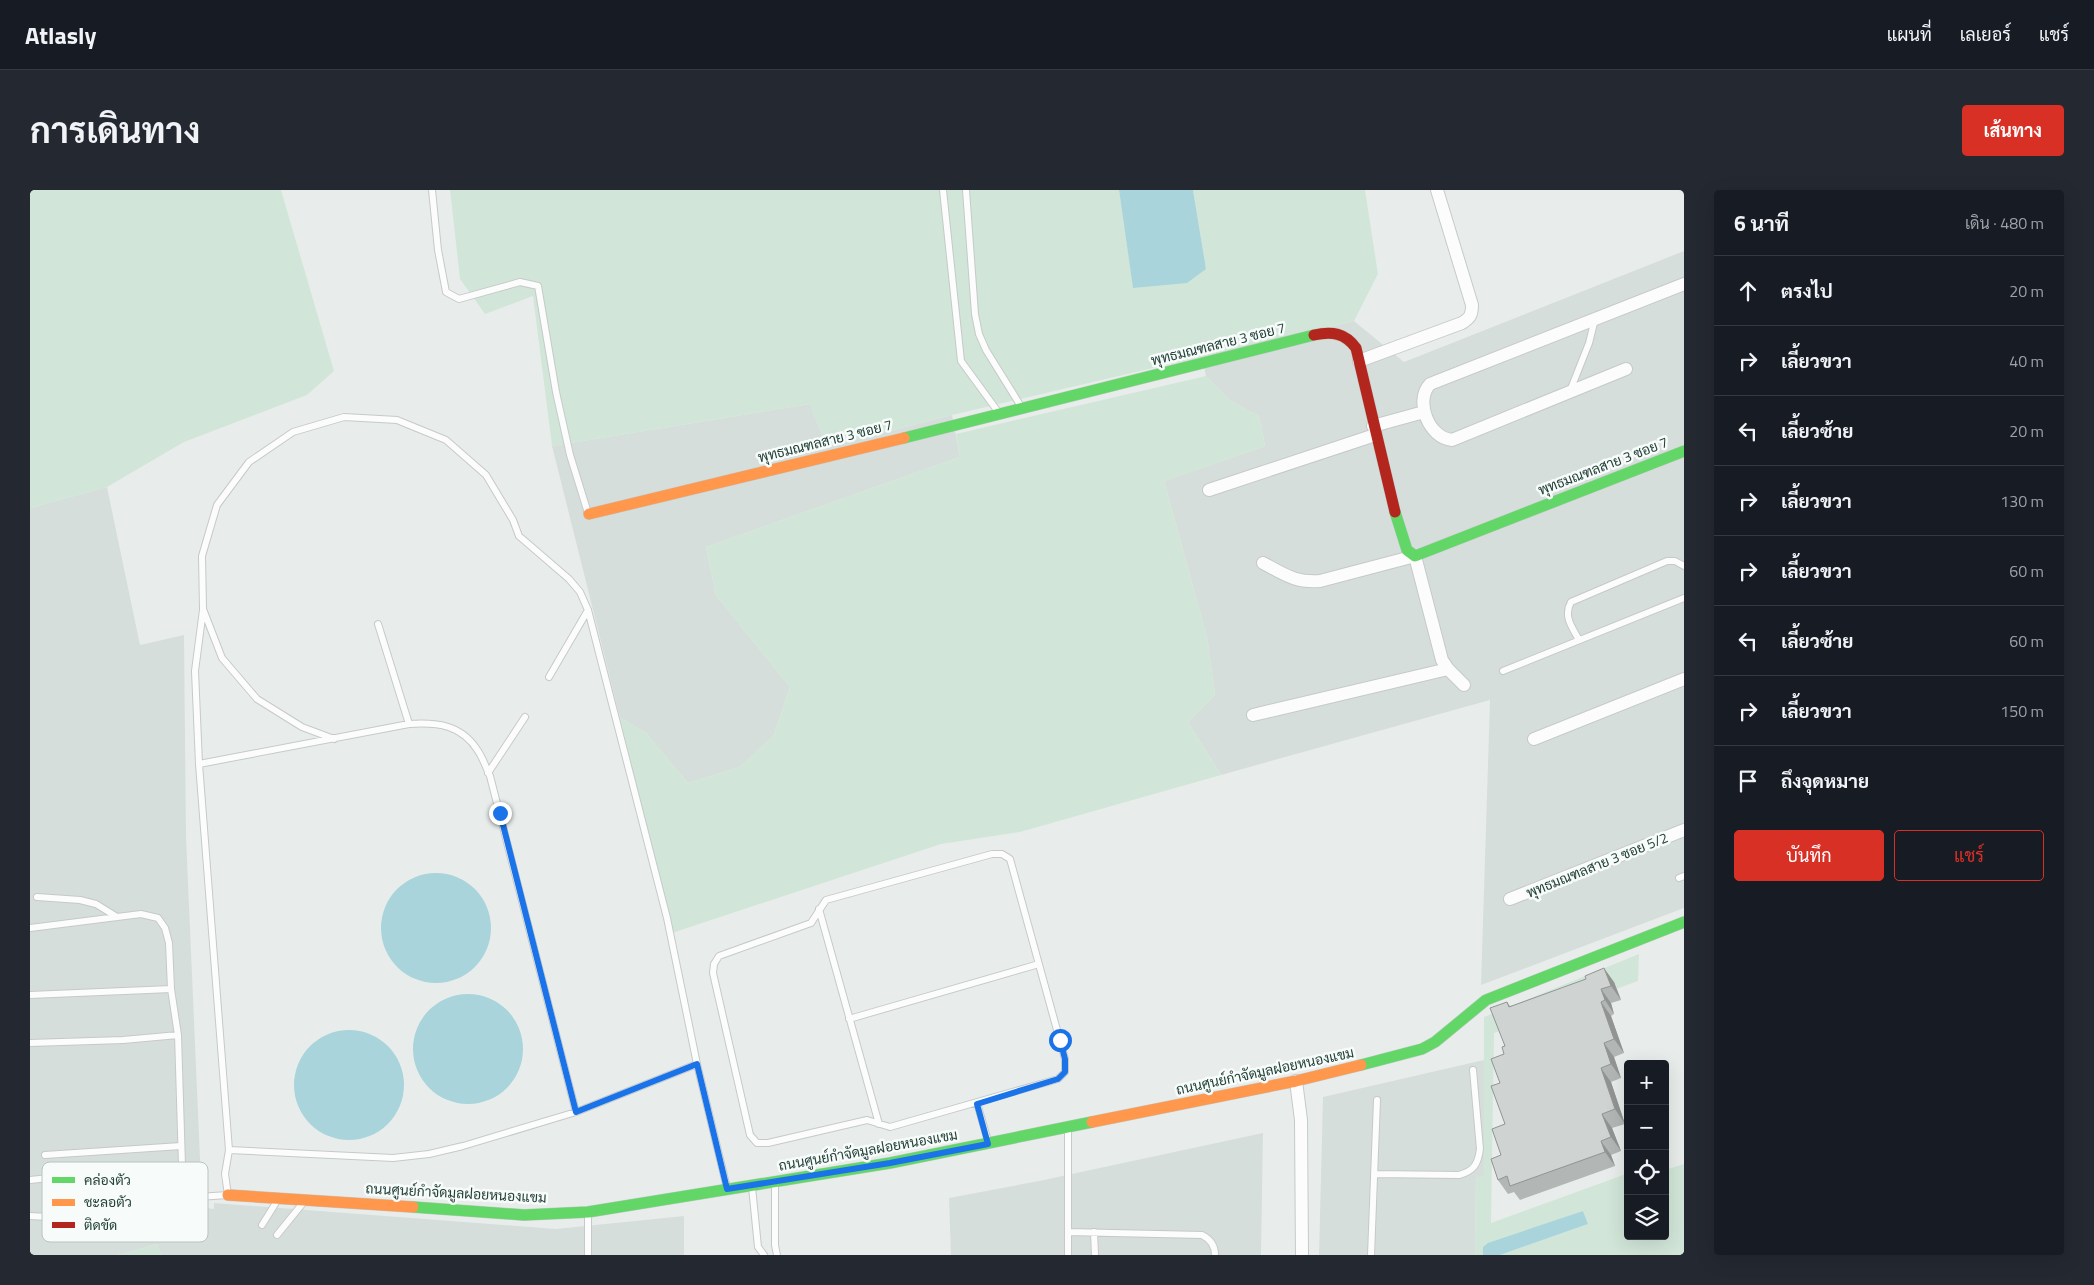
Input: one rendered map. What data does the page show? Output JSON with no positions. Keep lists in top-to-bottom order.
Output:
{
  "streets": {
    "street": ["พุทธมณฑลสาย 3 ซอย 7", "พุทธมณฑลสาย 3 ซอย 5/2", "ถนนศูนย์กำจัดมูลฝอยหนองแขม"]
  },
  "legend": ["คล่องตัว", "ชะลอตัว", "ติดขัด"],
  "page": {
    "header": "Atlasly",
    "nav": ["แผนที่", "เลเยอร์", "แชร์"],
    "title": "การเดินทาง",
    "buttons": [
      "เส้นทาง",
      ["บันทึก", "แชร์"]
    ],
    "heading": ["6 นาที", "เดิน · 480 m"],
    "list": [
      ["ตรงไป", "20 m"],
      ["เลี้ยวขวา", "40 m"],
      ["เลี้ยวซ้าย", "20 m"],
      ["เลี้ยวขวา", "130 m"],
      ["เลี้ยวขวา", "60 m"],
      ["เลี้ยวซ้าย", "60 m"],
      ["เลี้ยวขวา", "150 m"],
      "ถึงจุดหมาย"
    ],
    "map_buttons": ["+", "−"]
  }
}
